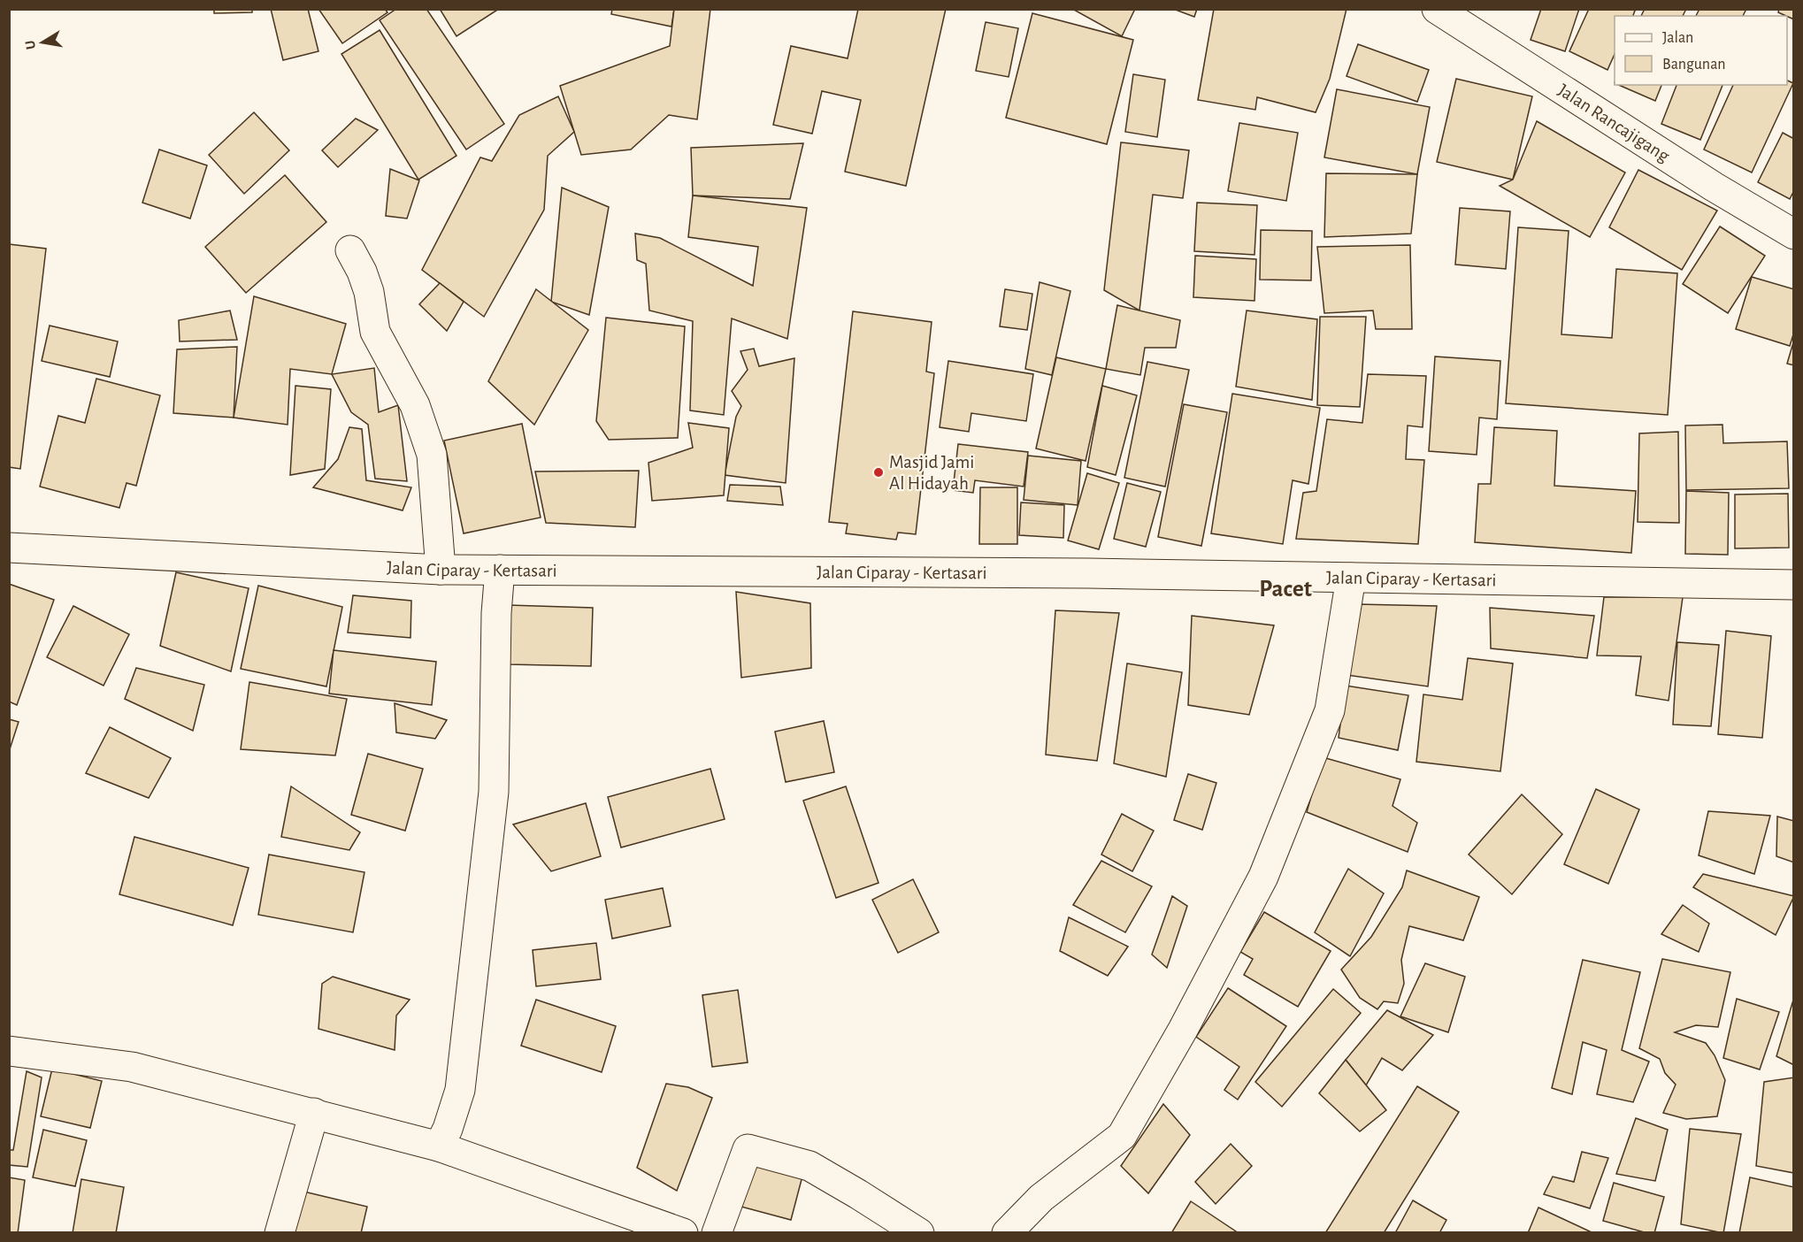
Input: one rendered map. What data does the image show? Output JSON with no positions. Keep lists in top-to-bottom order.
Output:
{
  "streets": {
    "street": ["Jalan Rancajigang", "Jalan Ciparay - Kertasari"]
  },
  "districts": ["Pacet"],
  "places": ["Masjid Jami Al Hidayah"],
  "legend": ["Jalan", "Bangunan"],
  "north": "left"
}
